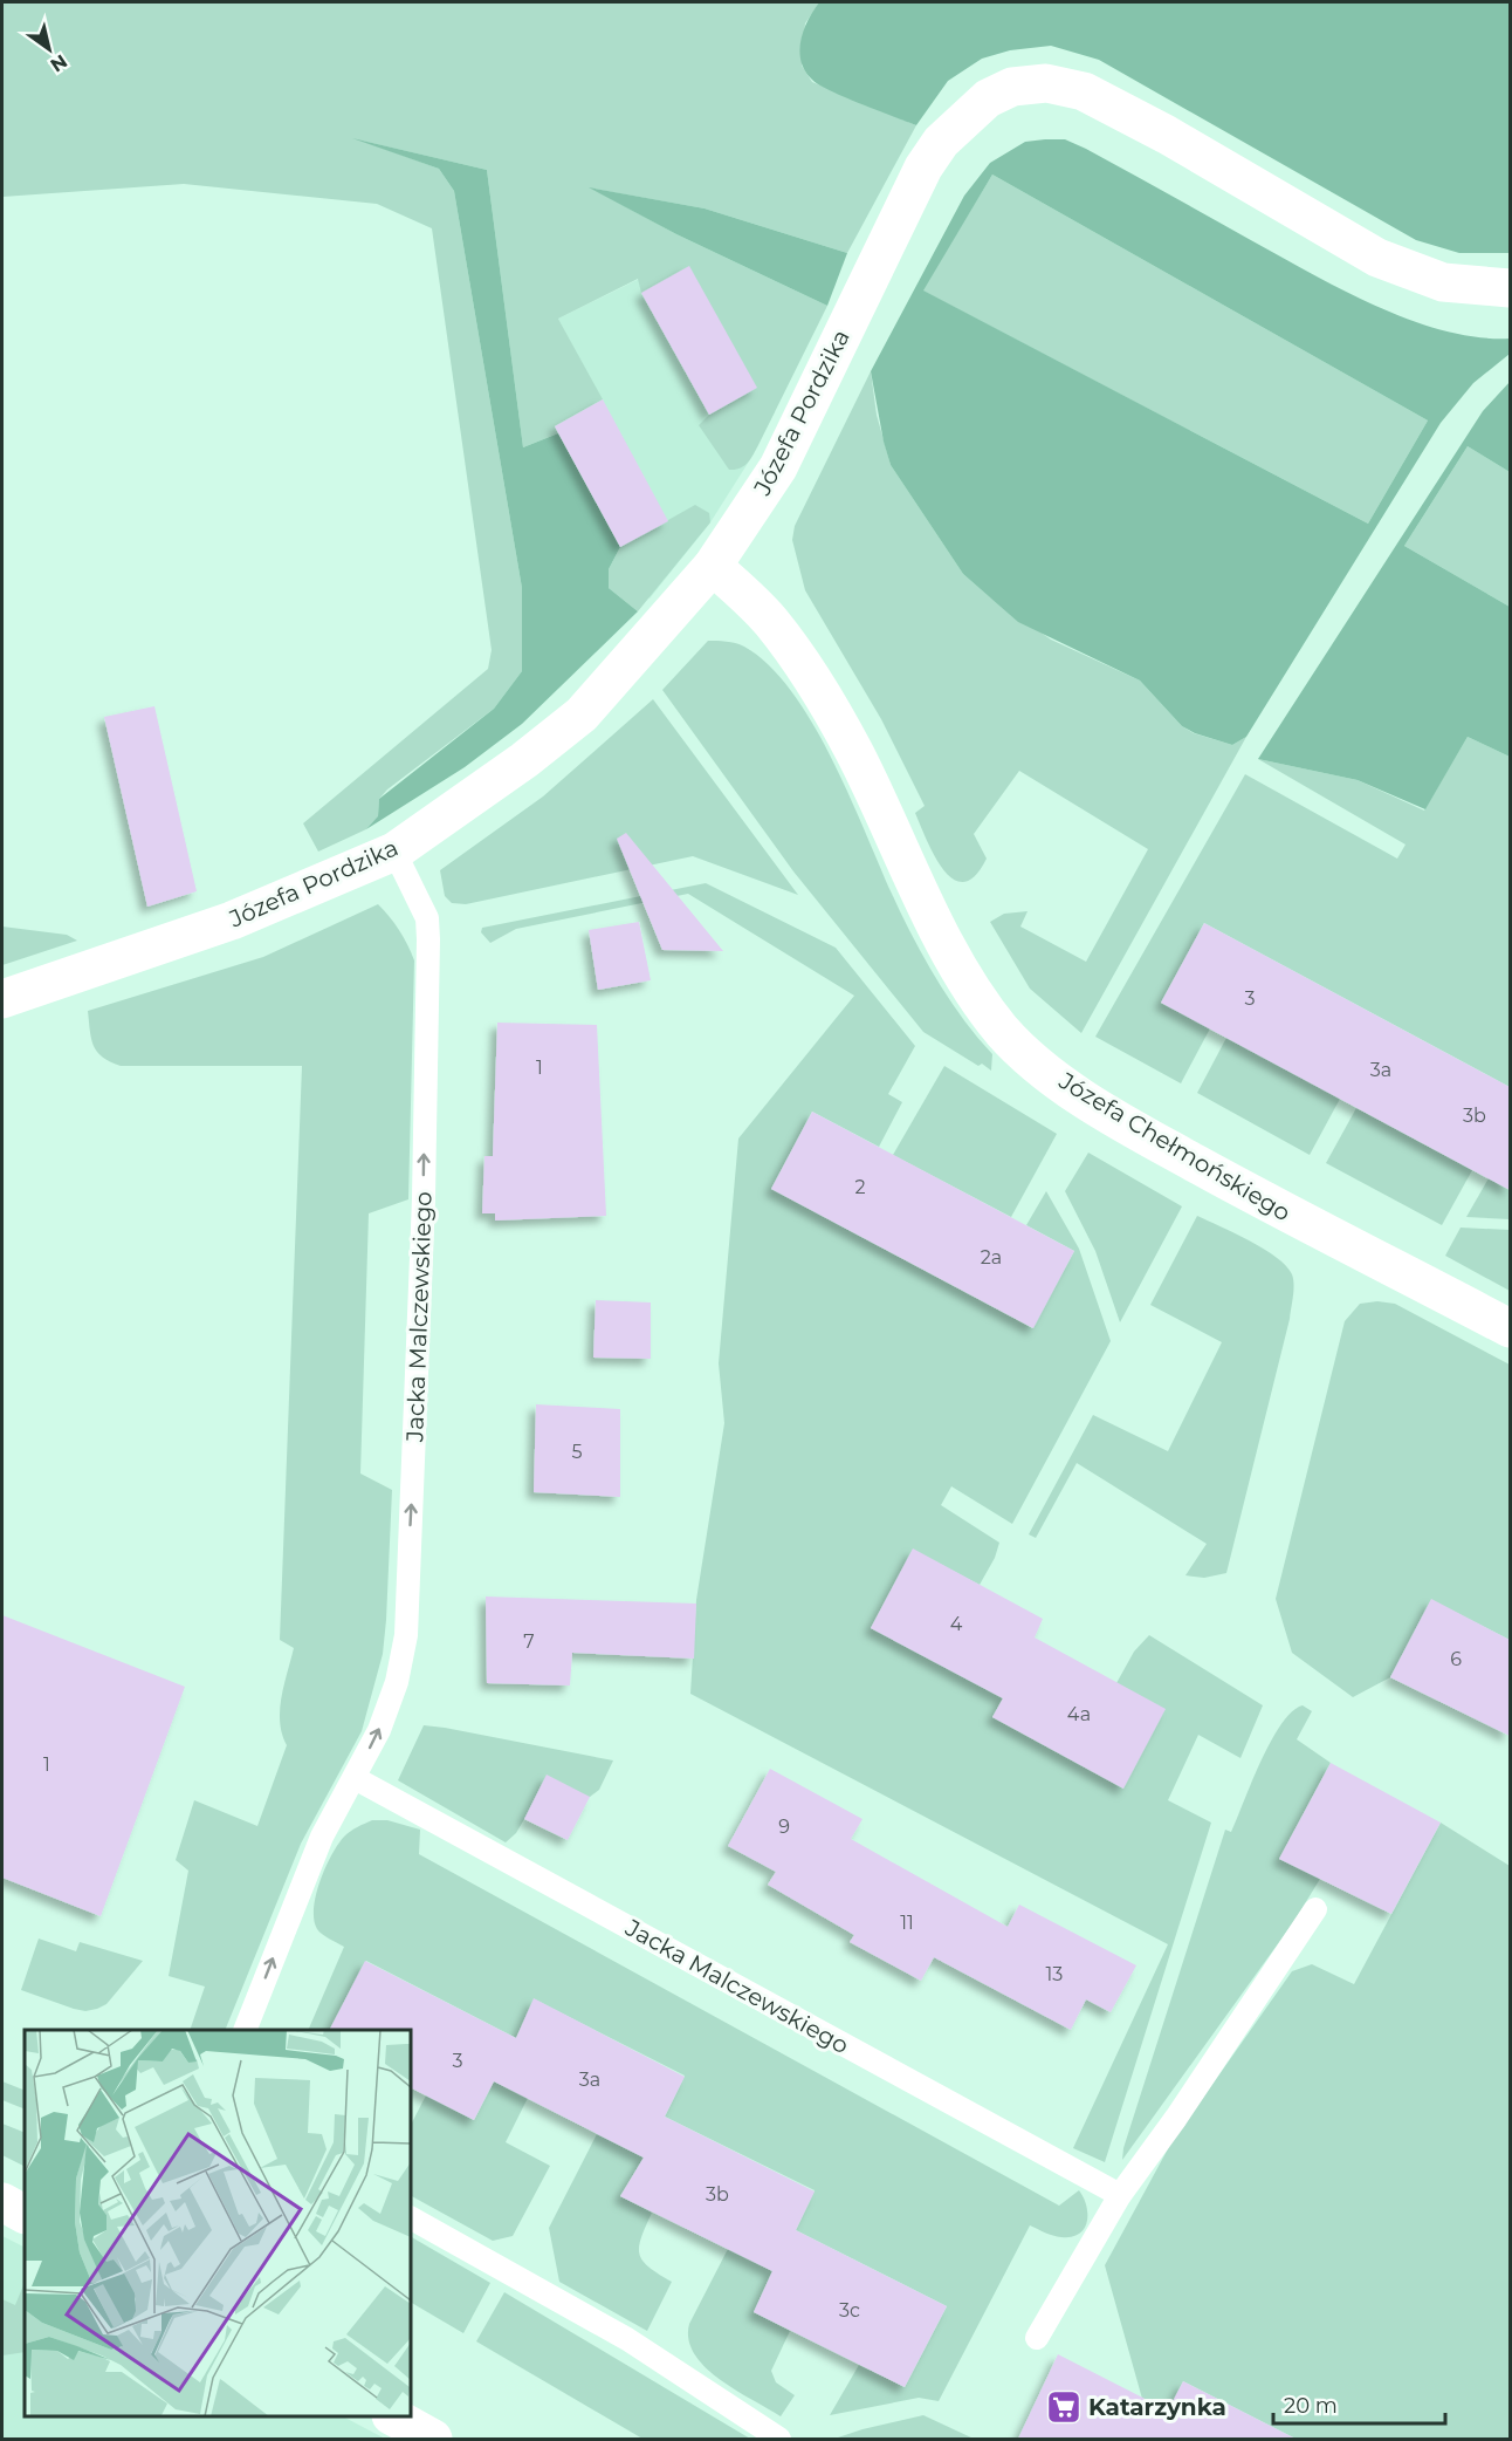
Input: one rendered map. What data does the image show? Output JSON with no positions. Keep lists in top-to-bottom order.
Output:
{
  "streets": {
    "street": ["Józefa Pordzika", "Józefa Chełmońskiego"],
    "lane": ["Jacka Malczewskiego"]
  },
  "crossings": [
    ["Józefa Pordzika", "Józefa Chełmońskiego"],
    ["Józefa Pordzika", "Jacka Malczewskiego"]
  ],
  "one_way": ["Jacka Malczewskiego"],
  "places": {
    "supermarket": ["Katarzynka"]
  },
  "house_numbers": [
    "3",
    "1",
    "3a",
    "3b",
    "2",
    "2a",
    "5",
    "4",
    "7",
    "6",
    "4a",
    "1",
    "9",
    "11",
    "13",
    "3",
    "3a",
    "3b",
    "3c"
  ],
  "scale_bar": "20 m",
  "north": "bottom right"
}
